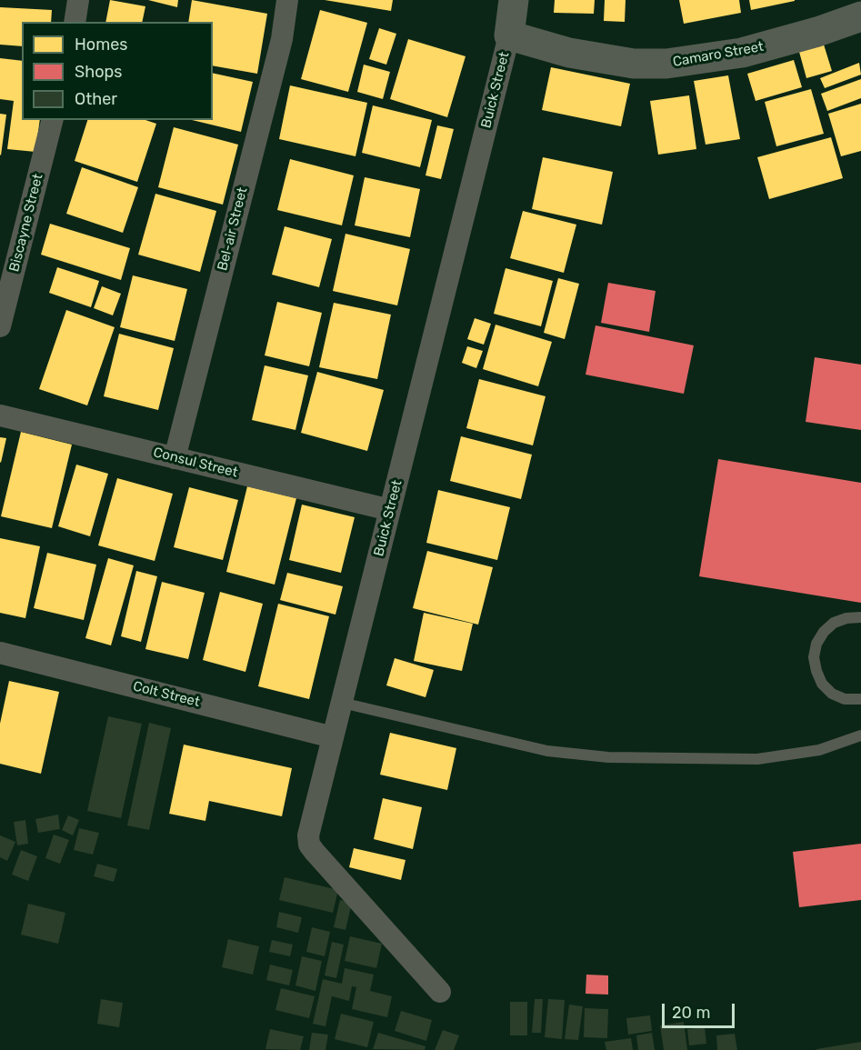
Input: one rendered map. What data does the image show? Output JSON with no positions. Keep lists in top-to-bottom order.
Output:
{
  "streets": {
    "street": [
      "Camaro Street",
      "Buick Street",
      "Biscayne Street",
      "Bel-air Street",
      "Consul Street",
      "Colt Street"
    ]
  },
  "crossings": [
    ["Camaro Street", "Buick Street"],
    ["Buick Street", "Consul Street"],
    ["Buick Street", "Colt Street"],
    ["Bel-air Street", "Consul Street"]
  ],
  "legend": ["Homes", "Shops", "Other"],
  "scale_bar": "20 m"
}
